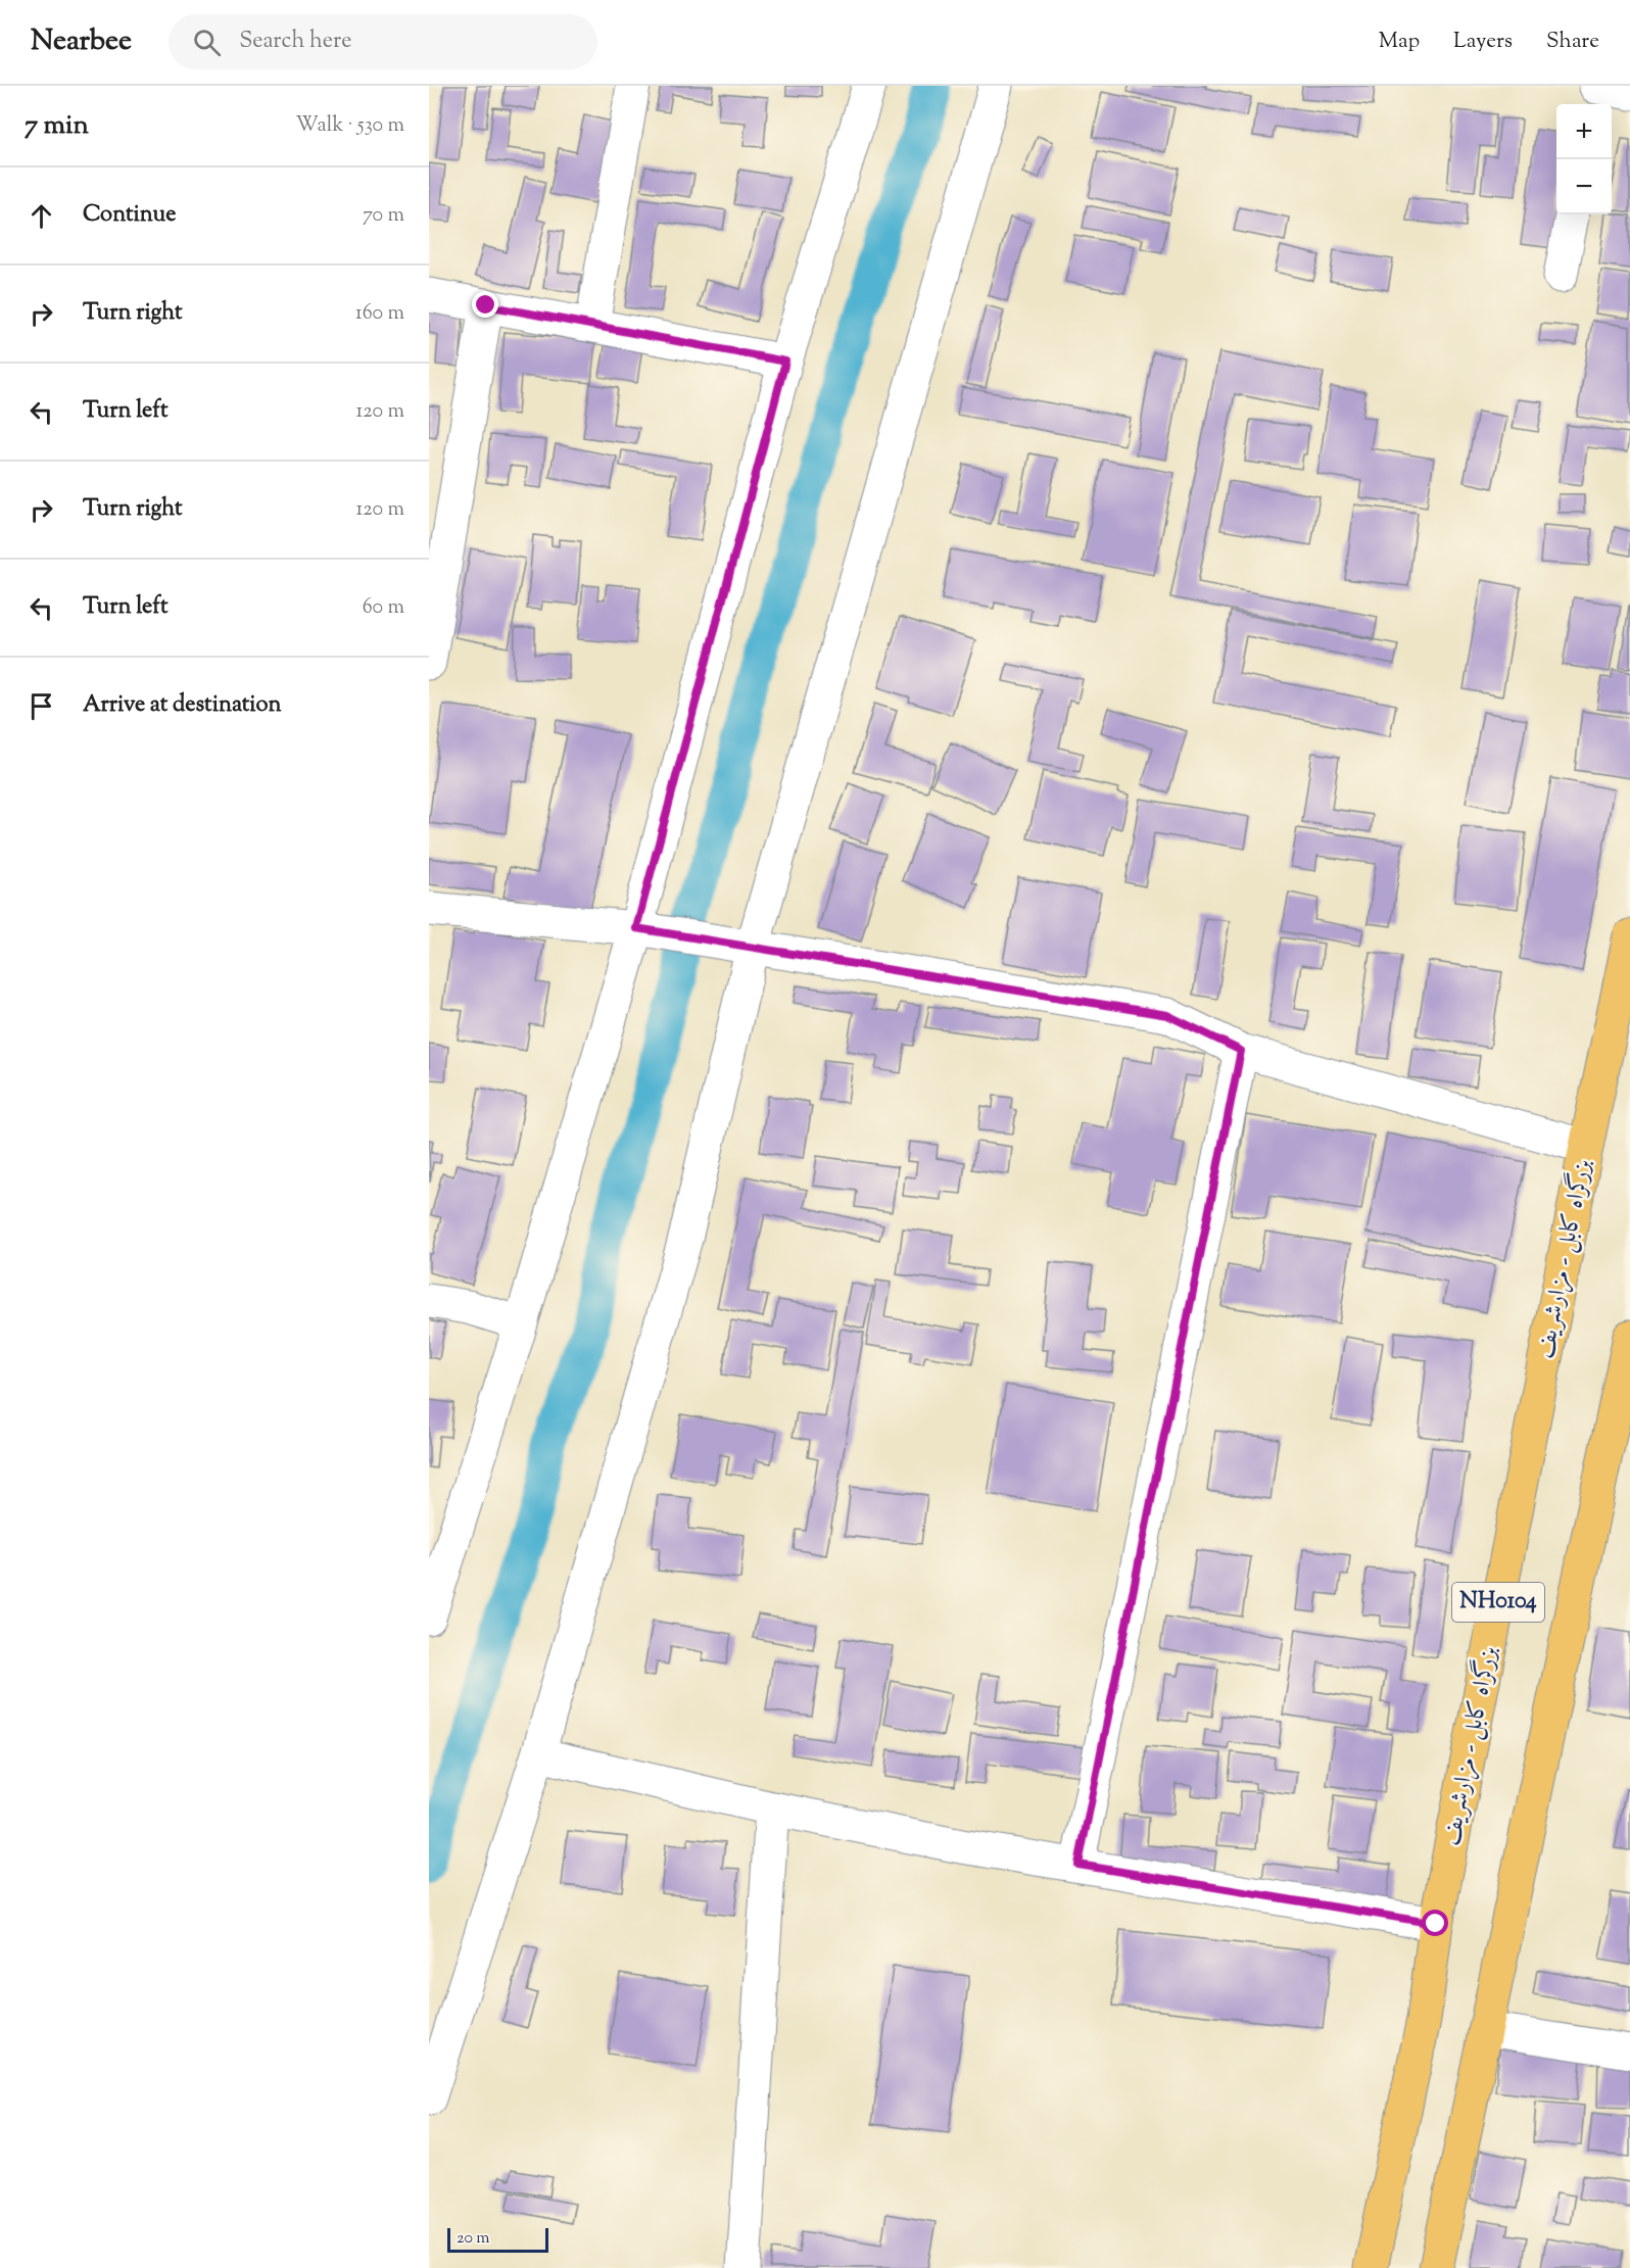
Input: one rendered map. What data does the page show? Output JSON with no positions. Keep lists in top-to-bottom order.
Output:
{
  "streets": {
    "highway": ["بزرگراه کابل - مزارشریف", "NH0104"]
  },
  "scale_bar": "20 m",
  "page": {
    "header": "Nearbee",
    "search": "Search here",
    "nav": ["Map", "Layers", "Share"],
    "heading": ["7 min", "Walk · 530 m"],
    "map_buttons": ["+", "−"],
    "list": [
      ["Continue", "70 m"],
      ["Turn right", "160 m"],
      ["Turn left", "120 m"],
      ["Turn right", "120 m"],
      ["Turn left", "60 m"],
      "Arrive at destination"
    ],
    "scale": "20 m"
  }
}
